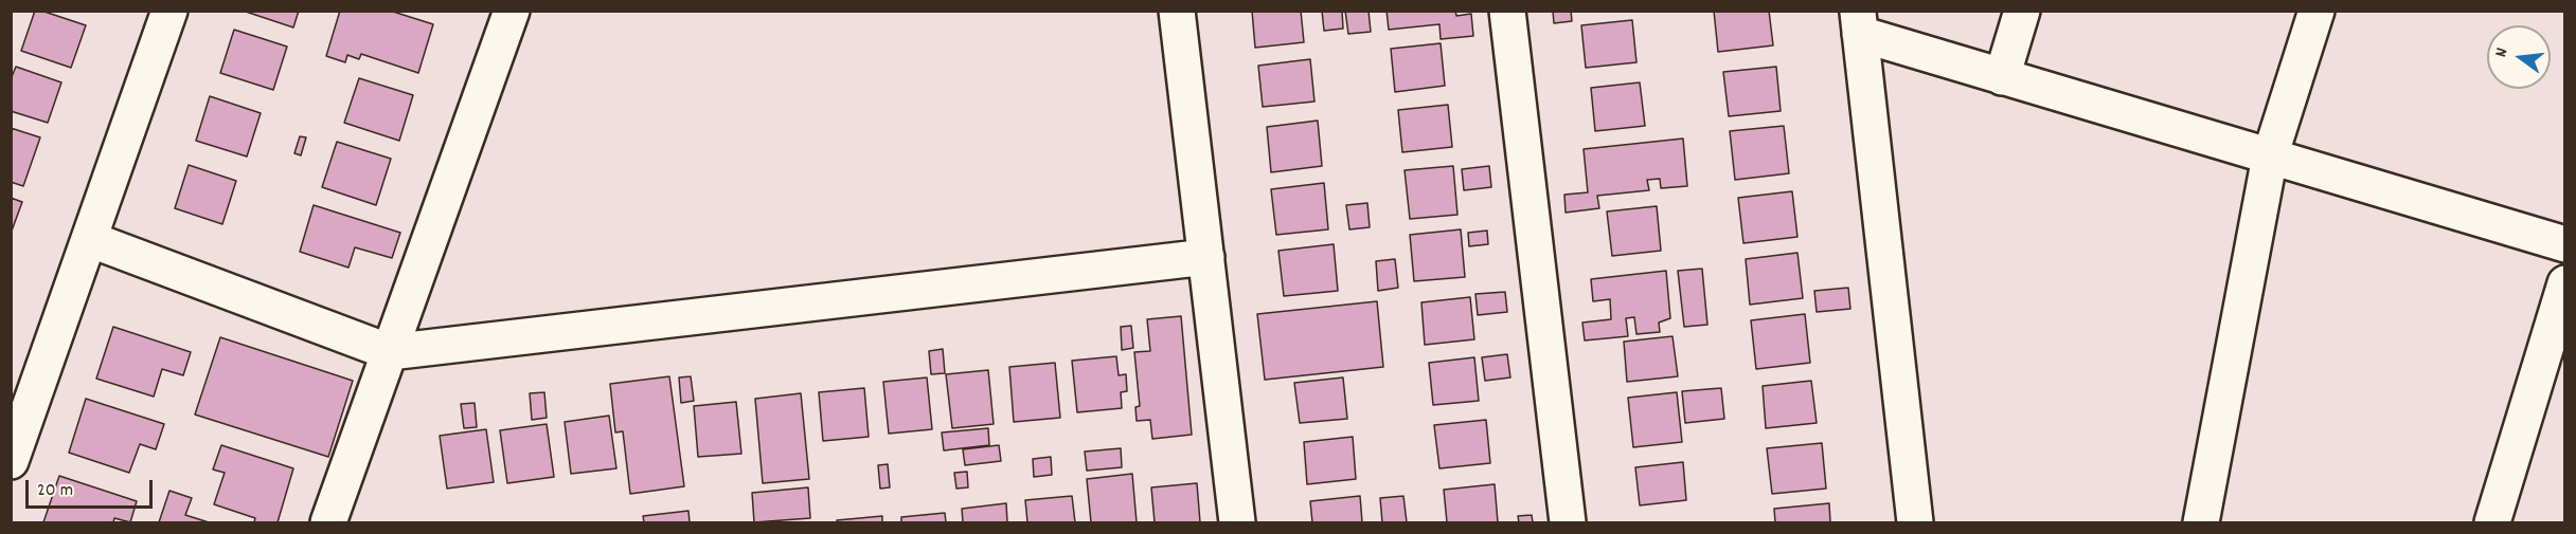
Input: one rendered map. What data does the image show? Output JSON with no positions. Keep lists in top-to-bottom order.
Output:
{
  "scale_bar": "20 m",
  "north": "left"
}
